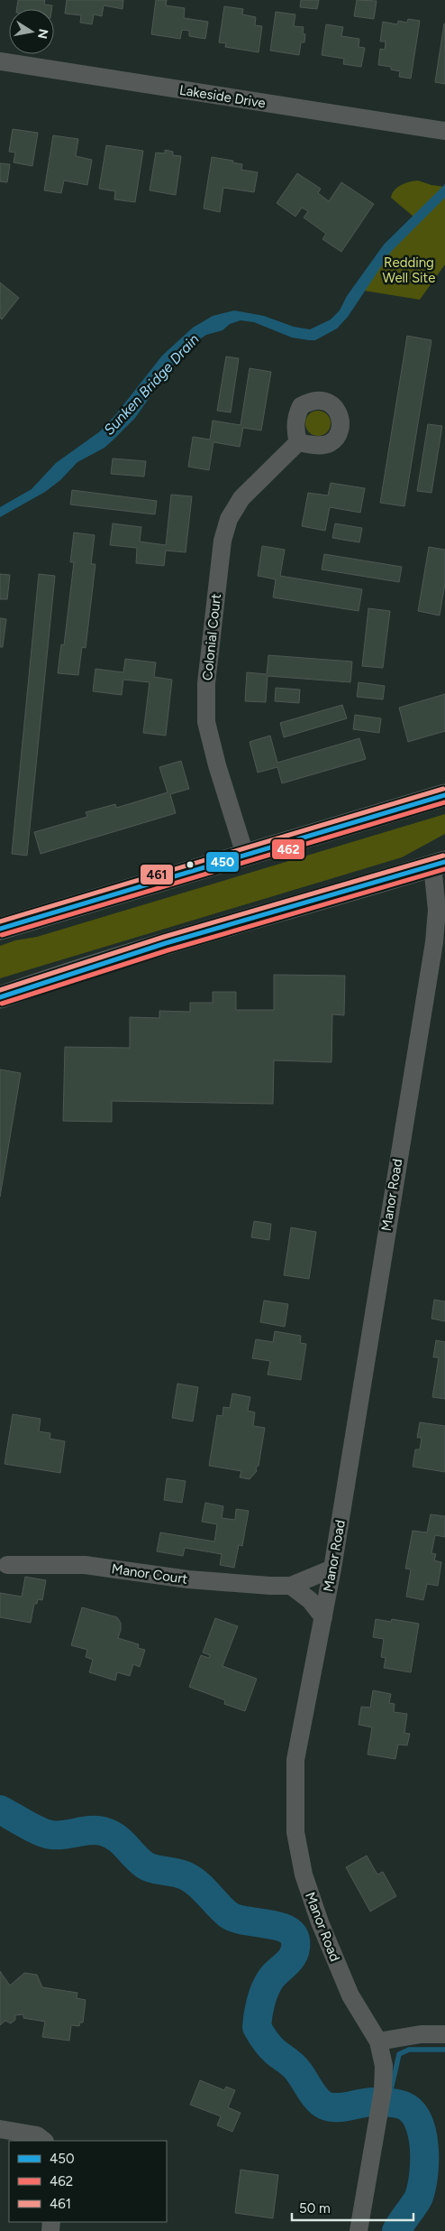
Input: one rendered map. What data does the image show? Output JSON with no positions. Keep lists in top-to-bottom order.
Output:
{
  "streets": {
    "street": [
      "Lakeside Drive",
      "Colonial Court",
      "Manor Road",
      "Manor Court"
    ]
  },
  "crossings": [
    ["Manor Road", "Manor Court"]
  ],
  "water": ["Sunken Bridge Drain"],
  "parks": ["Redding Well Site"],
  "lines": ["transit line 461", "transit line 450", "transit line 462"],
  "legend": ["450", "462", "461"],
  "scale_bar": "50 m",
  "north": "right"
}
